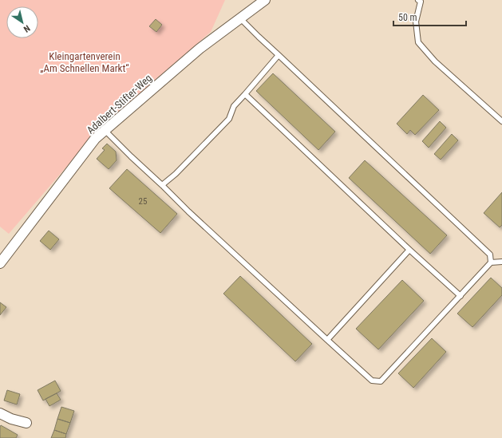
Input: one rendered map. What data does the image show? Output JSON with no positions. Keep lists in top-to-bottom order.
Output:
{
  "streets": {
    "street": ["Adalbert-Stifter-Weg"]
  },
  "parks": ["Kleingartenverein „Am Schnellen Markt“"],
  "house_numbers": ["25"],
  "scale_bar": "50 m",
  "north": "bottom right"
}
